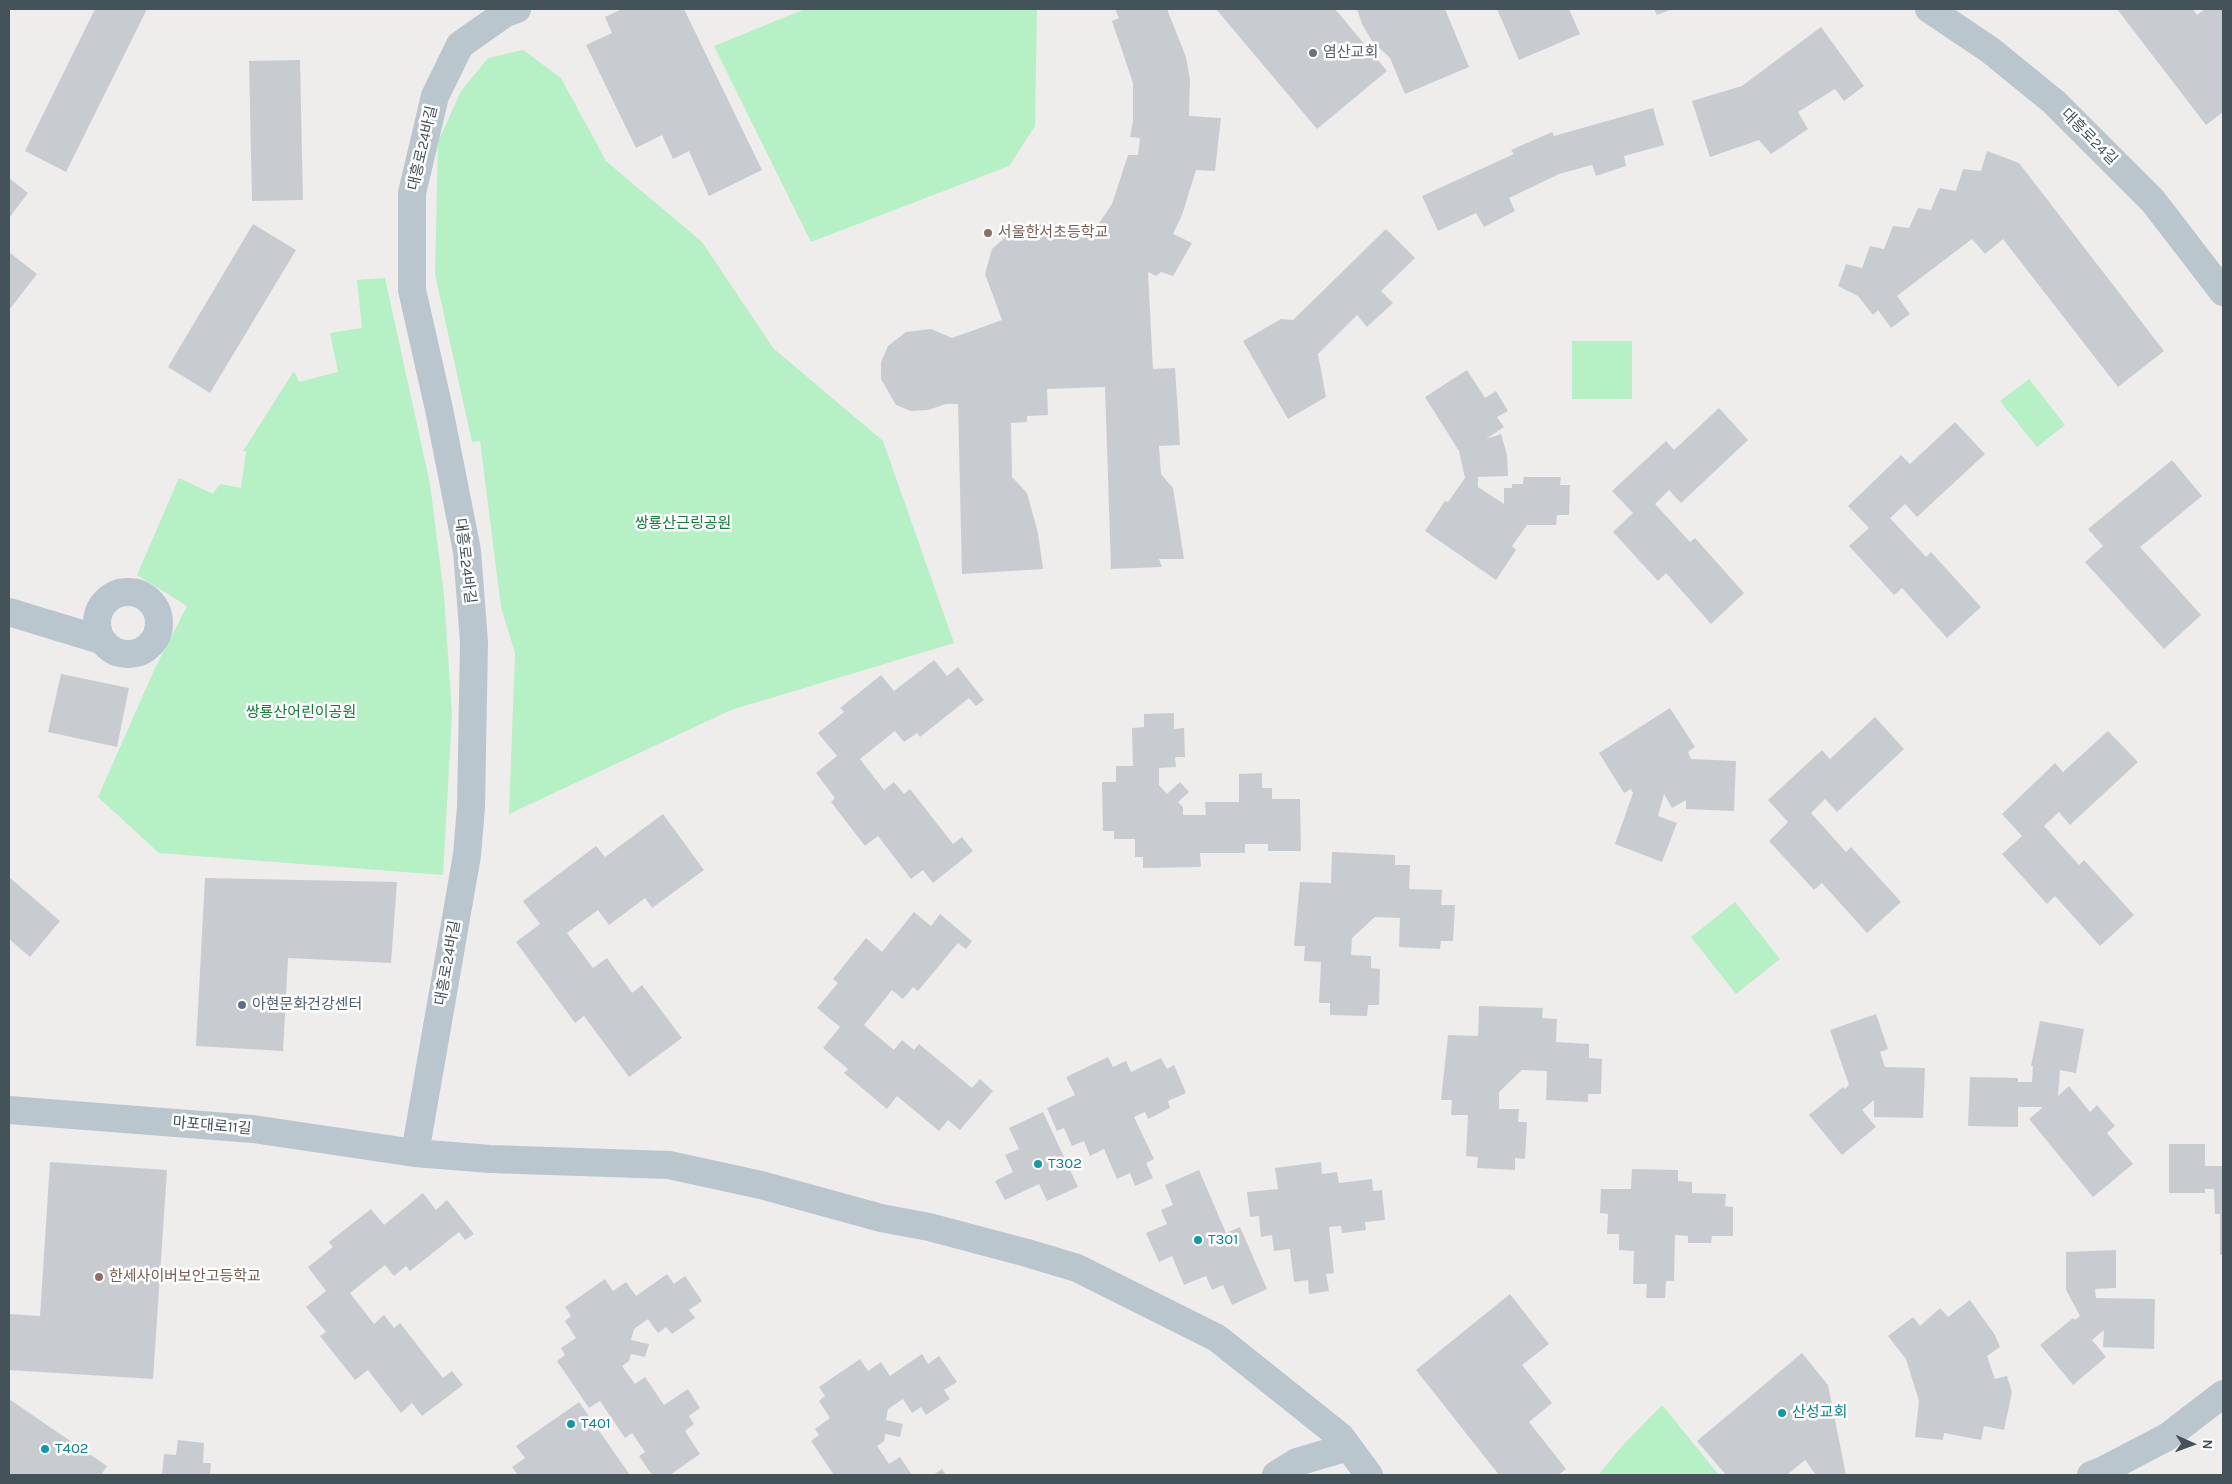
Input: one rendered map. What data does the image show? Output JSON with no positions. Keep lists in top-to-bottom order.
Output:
{
  "streets": {
    "street": ["대흥로24길", "대흥로24바길", "마포대로11길"]
  },
  "crossings": [
    ["대흥로24바길", "마포대로11길"]
  ],
  "parks": ["쌍룡산근링공원", "쌍룡산어린이공원"],
  "places": [
    "염산교회",
    "서울한서초등학교",
    "아현문화건강센터",
    "T302",
    "T301",
    "한세사이버보안고등학교",
    "산성교회",
    "T401",
    "T402"
  ],
  "north": "right"
}
